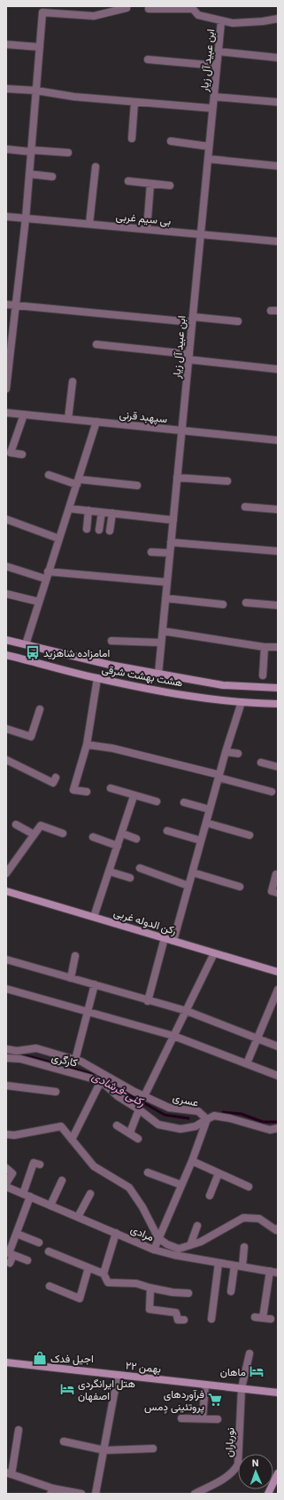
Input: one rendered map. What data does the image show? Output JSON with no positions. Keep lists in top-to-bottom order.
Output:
{
  "streets": {
    "main road": ["هشت بهشت شرقی", "رکن الدوله غربی", "۲۲ بهمن"],
    "street": [
      "ابن عبید آل زیار",
      "بی سیم غربی",
      "سپهبد قرنی",
      "کارگری",
      "عسری",
      "مرادی",
      "نورباران"
    ]
  },
  "crossings": [
    ["ابن عبید آل زیار", "بی سیم غربی"],
    ["ابن عبید آل زیار", "سپهبد قرنی"],
    ["ابن عبید آل زیار", "هشت بهشت شرقی"],
    ["کارگری", "عسری"],
    ["۲۲ بهمن", "نورباران"]
  ],
  "water": ["رکنی-فرشادی"],
  "places": {
    "bus stop": ["امامزاده شاهزید"],
    "shop": ["اجیل فدک"],
    "hotel": ["ماهان", "هتل ایرانگردی اصفهان"],
    "supermarket": ["فرآوردهای پروتئینی دٍمس"]
  },
  "north": "top"
}
